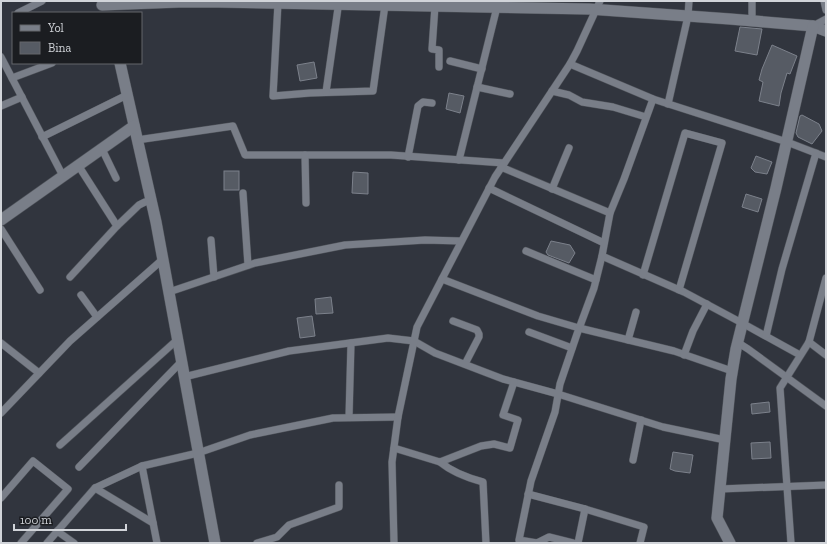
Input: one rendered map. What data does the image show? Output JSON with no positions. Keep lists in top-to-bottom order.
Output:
{
  "legend": ["Yol", "Bina"],
  "scale_bar": "100 m"
}
